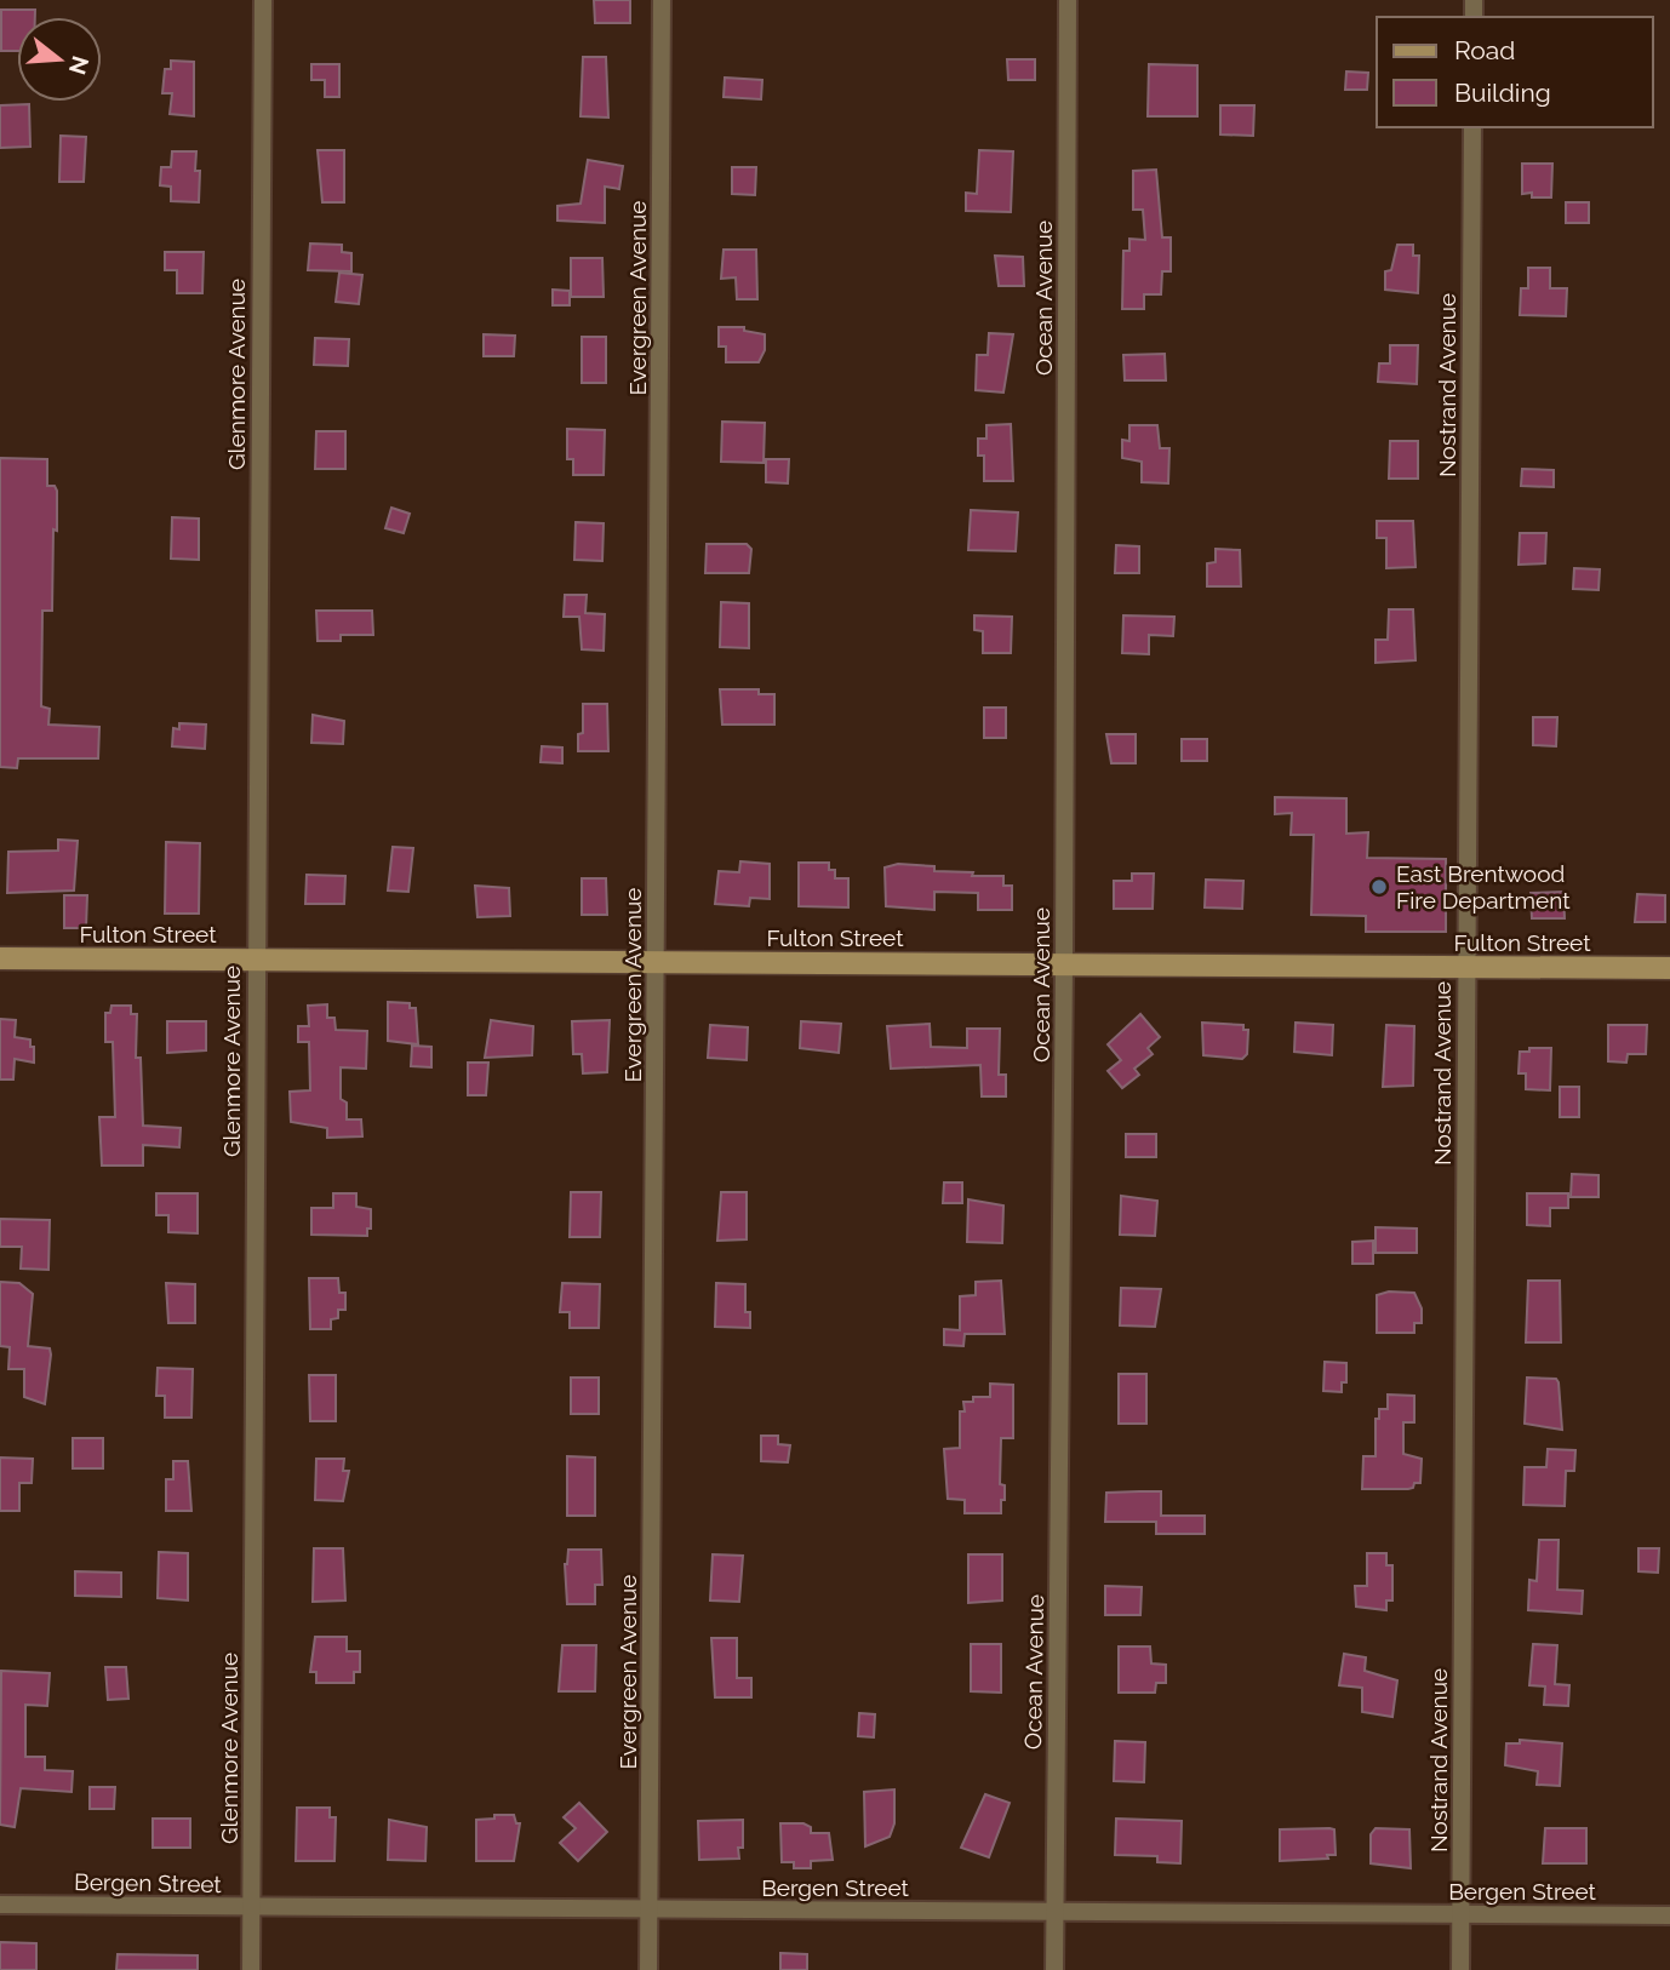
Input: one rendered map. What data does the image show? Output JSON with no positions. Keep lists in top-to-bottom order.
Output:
{
  "streets": {
    "street": [
      "Evergreen Avenue",
      "Ocean Avenue",
      "Glenmore Avenue",
      "Nostrand Avenue",
      "Fulton Street",
      "Bergen Street"
    ]
  },
  "crossings": [
    ["Evergreen Avenue", "Fulton Street"],
    ["Evergreen Avenue", "Bergen Street"],
    ["Ocean Avenue", "Fulton Street"],
    ["Ocean Avenue", "Bergen Street"],
    ["Glenmore Avenue", "Fulton Street"],
    ["Glenmore Avenue", "Bergen Street"],
    ["Nostrand Avenue", "Fulton Street"],
    ["Nostrand Avenue", "Bergen Street"]
  ],
  "places": ["East Brentwood Fire Department"],
  "legend": ["Road", "Building"],
  "north": "right"
}
